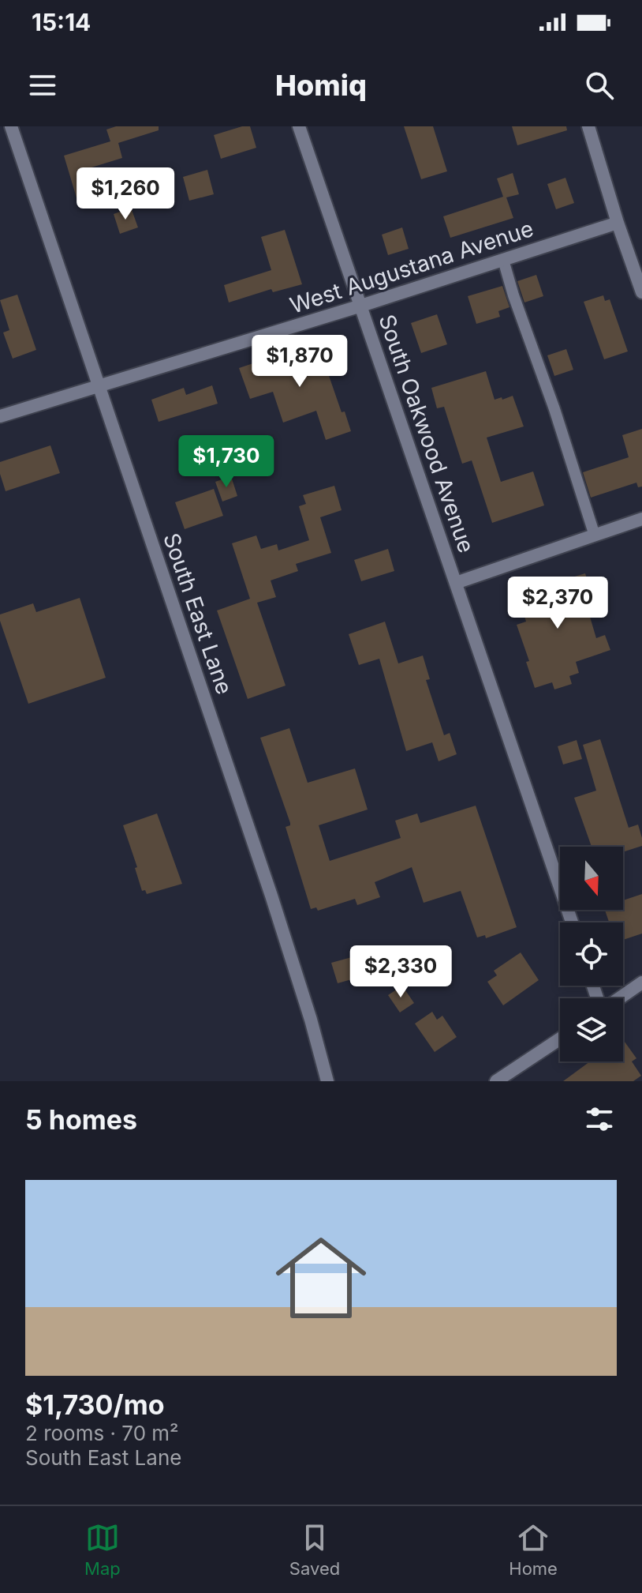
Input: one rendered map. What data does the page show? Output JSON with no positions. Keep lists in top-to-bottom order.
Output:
{
  "streets": {
    "street": ["West Augustana Avenue", "South Oakwood Avenue", "South East Lane"]
  },
  "crossings": [
    ["West Augustana Avenue", "South Oakwood Avenue"],
    ["West Augustana Avenue", "South East Lane"]
  ],
  "north": "bottom",
  "page": {
    "status": "15:14",
    "header": "Homiq",
    "price": [
      "$1,260",
      "$1,870",
      "$1,730",
      "$2,370",
      "$2,330"
    ],
    "heading": "5 homes",
    "list": [
      {
        "name": "$1,730/mo",
        "note": "2 rooms · 70 m² · South East Lane"
      }
    ],
    "tabs": ["Map", "Saved", "Home"]
  }
}
